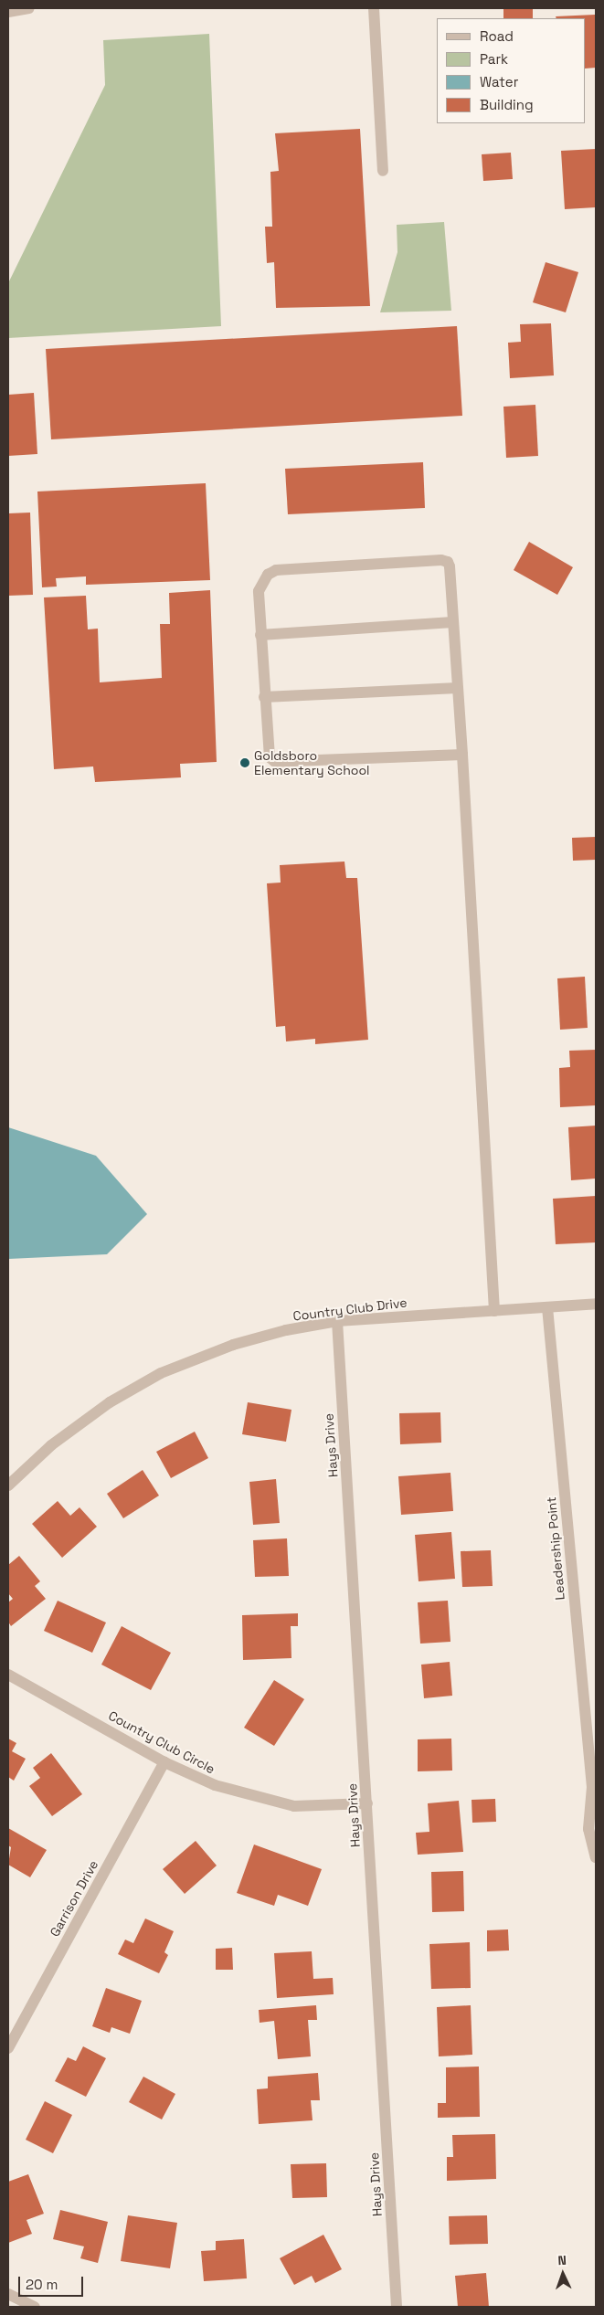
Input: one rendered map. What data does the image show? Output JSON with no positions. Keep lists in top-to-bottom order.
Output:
{
  "streets": {
    "street": [
      "Country Club Drive",
      "Hays Drive",
      "Leadership Point",
      "Country Club Circle",
      "Garrison Drive"
    ]
  },
  "crossings": [
    ["Country Club Drive", "Hays Drive"],
    ["Country Club Drive", "Leadership Point"],
    ["Hays Drive", "Country Club Circle"],
    ["Country Club Circle", "Garrison Drive"]
  ],
  "places": ["Goldsboro Elementary School"],
  "legend": [
    "Road",
    "Park",
    "Water",
    "Building"
  ],
  "scale_bar": "20 m",
  "north": "top"
}
